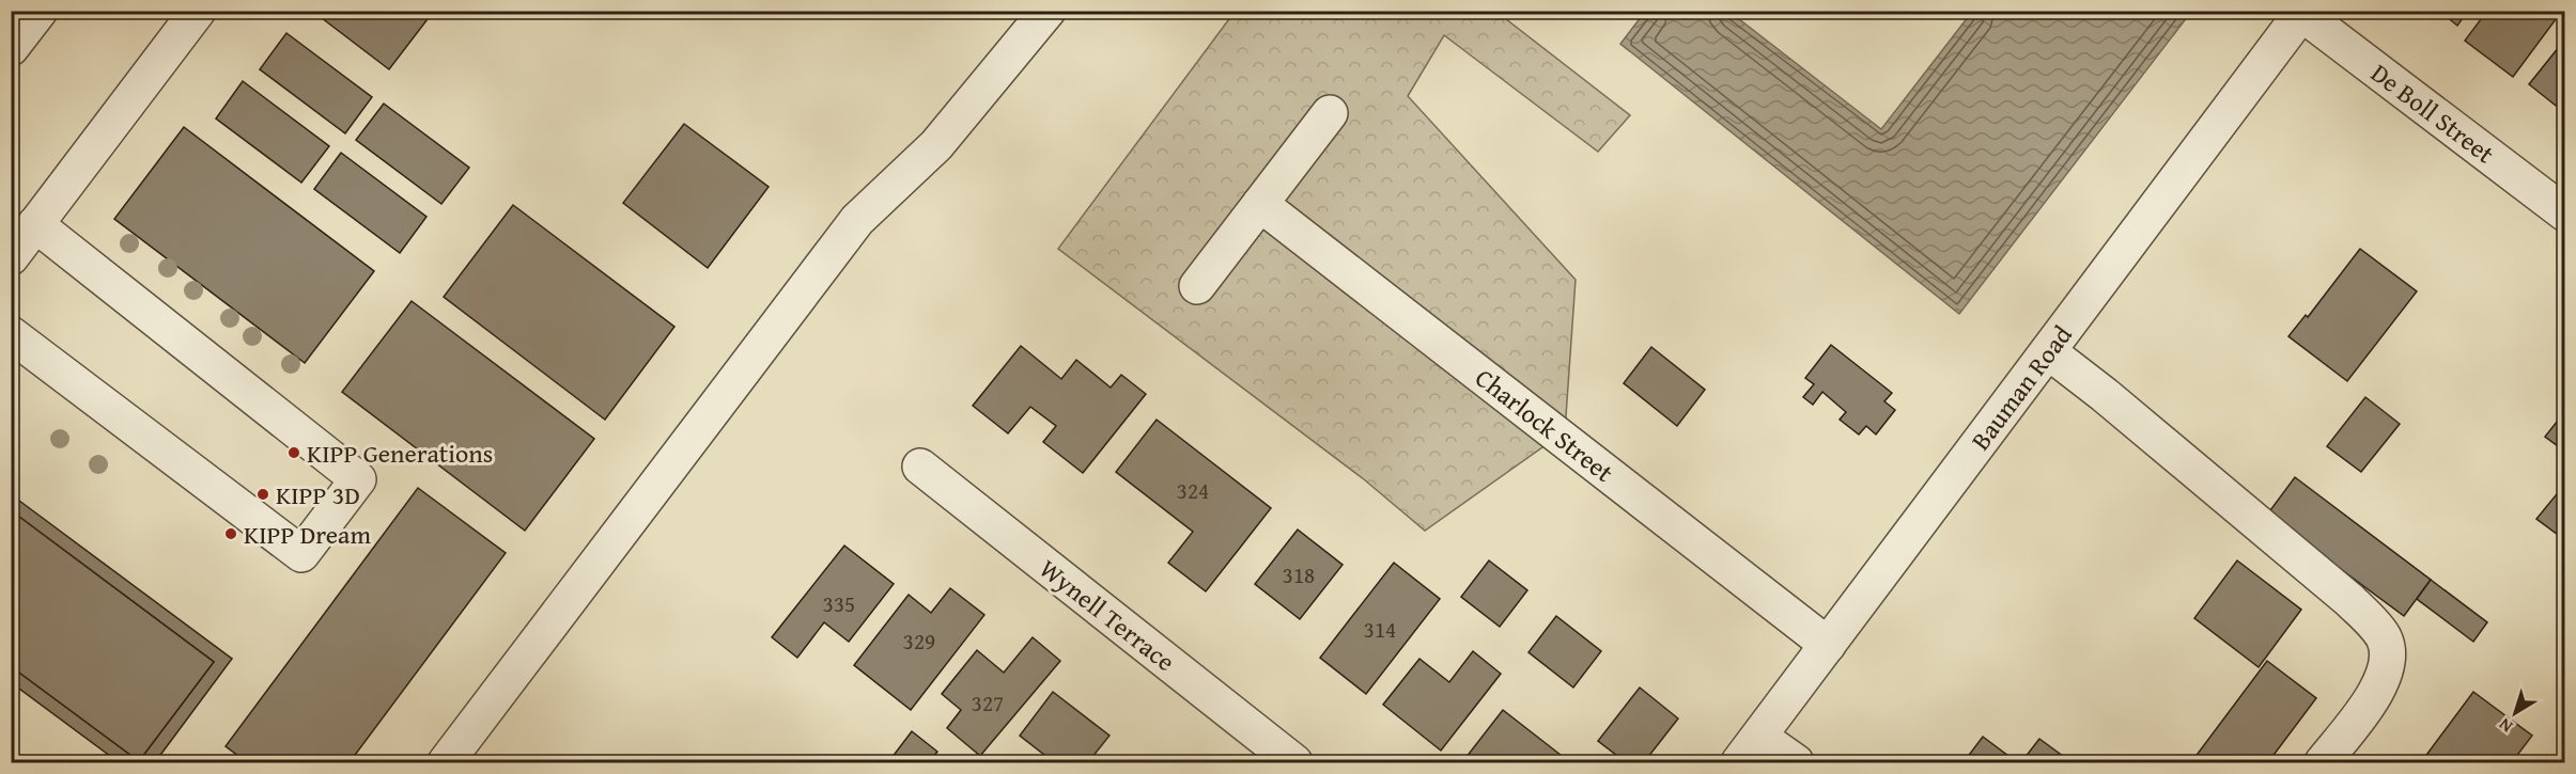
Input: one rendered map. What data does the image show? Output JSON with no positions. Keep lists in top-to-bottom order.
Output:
{
  "streets": {
    "street": [
      "De Boll Street",
      "Bauman Road",
      "Charlock Street",
      "Wynell Terrace"
    ]
  },
  "crossings": [
    ["De Boll Street", "Bauman Road"],
    ["Bauman Road", "Charlock Street"]
  ],
  "places": ["KIPP Generations", "KIPP 3D", "KIPP Dream"],
  "house_numbers": [
    "324",
    "318",
    "335",
    "314",
    "329",
    "327"
  ],
  "north": "bottom left"
}
